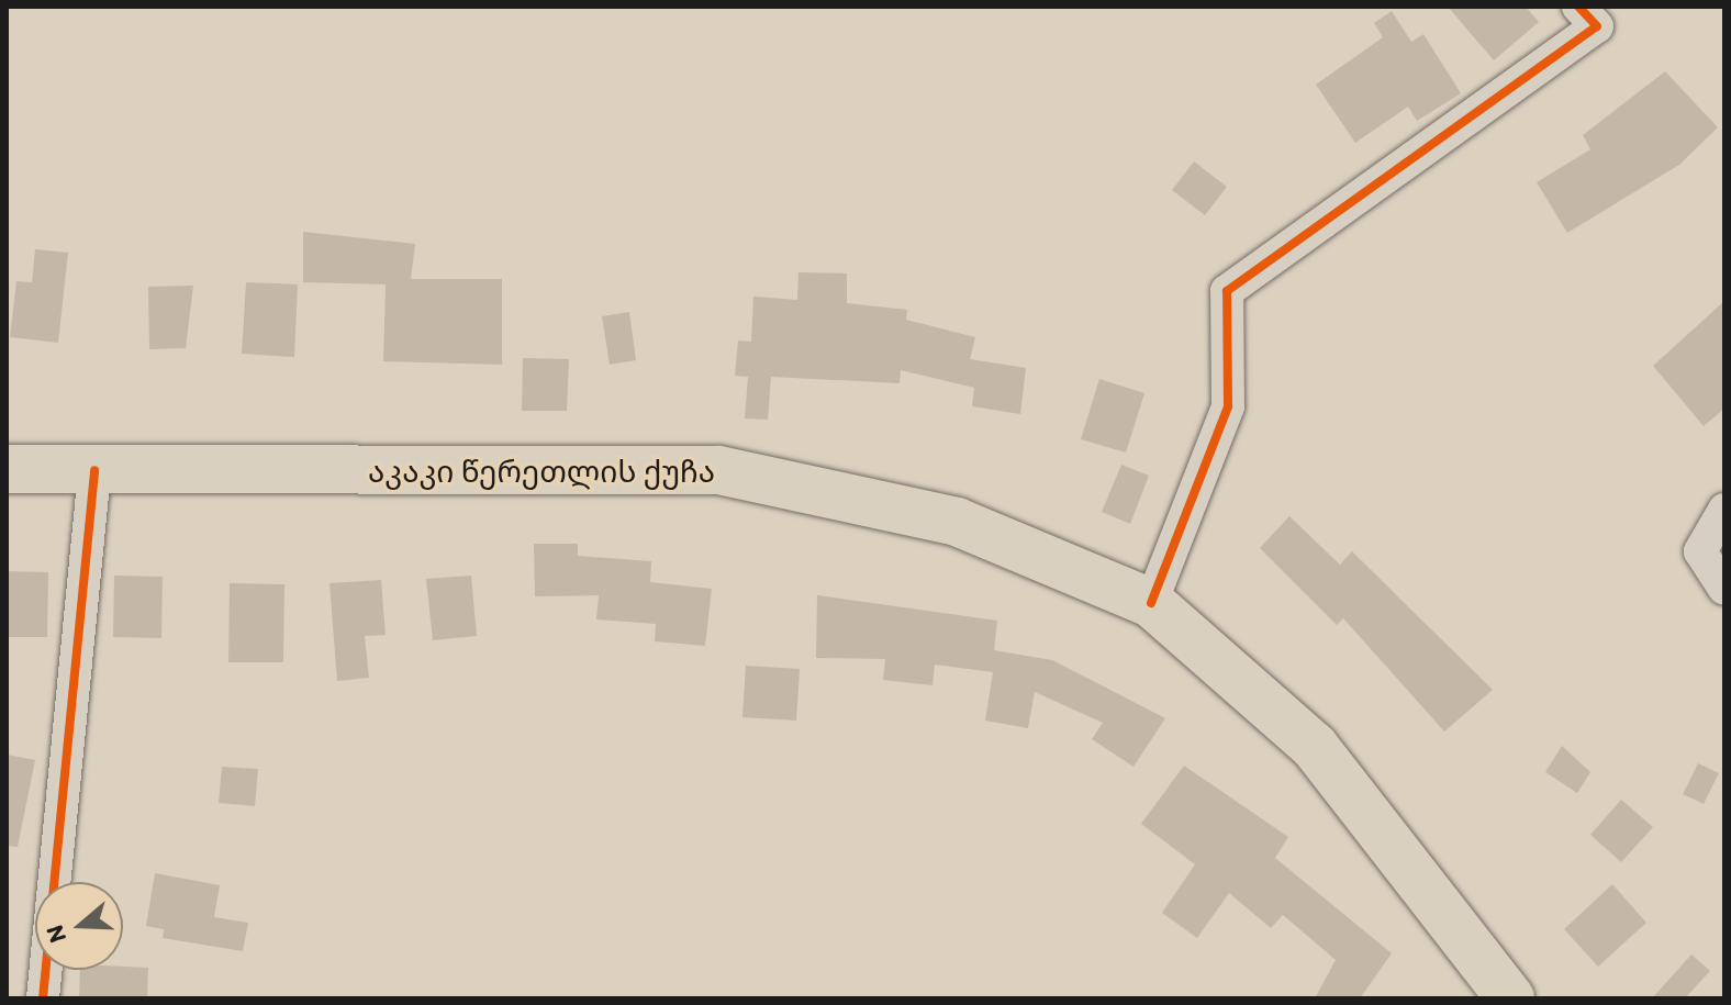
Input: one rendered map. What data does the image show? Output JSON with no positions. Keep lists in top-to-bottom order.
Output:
{
  "streets": {
    "main road": ["აკაკი წერეთლის ქუჩა"]
  },
  "north": "left"
}
